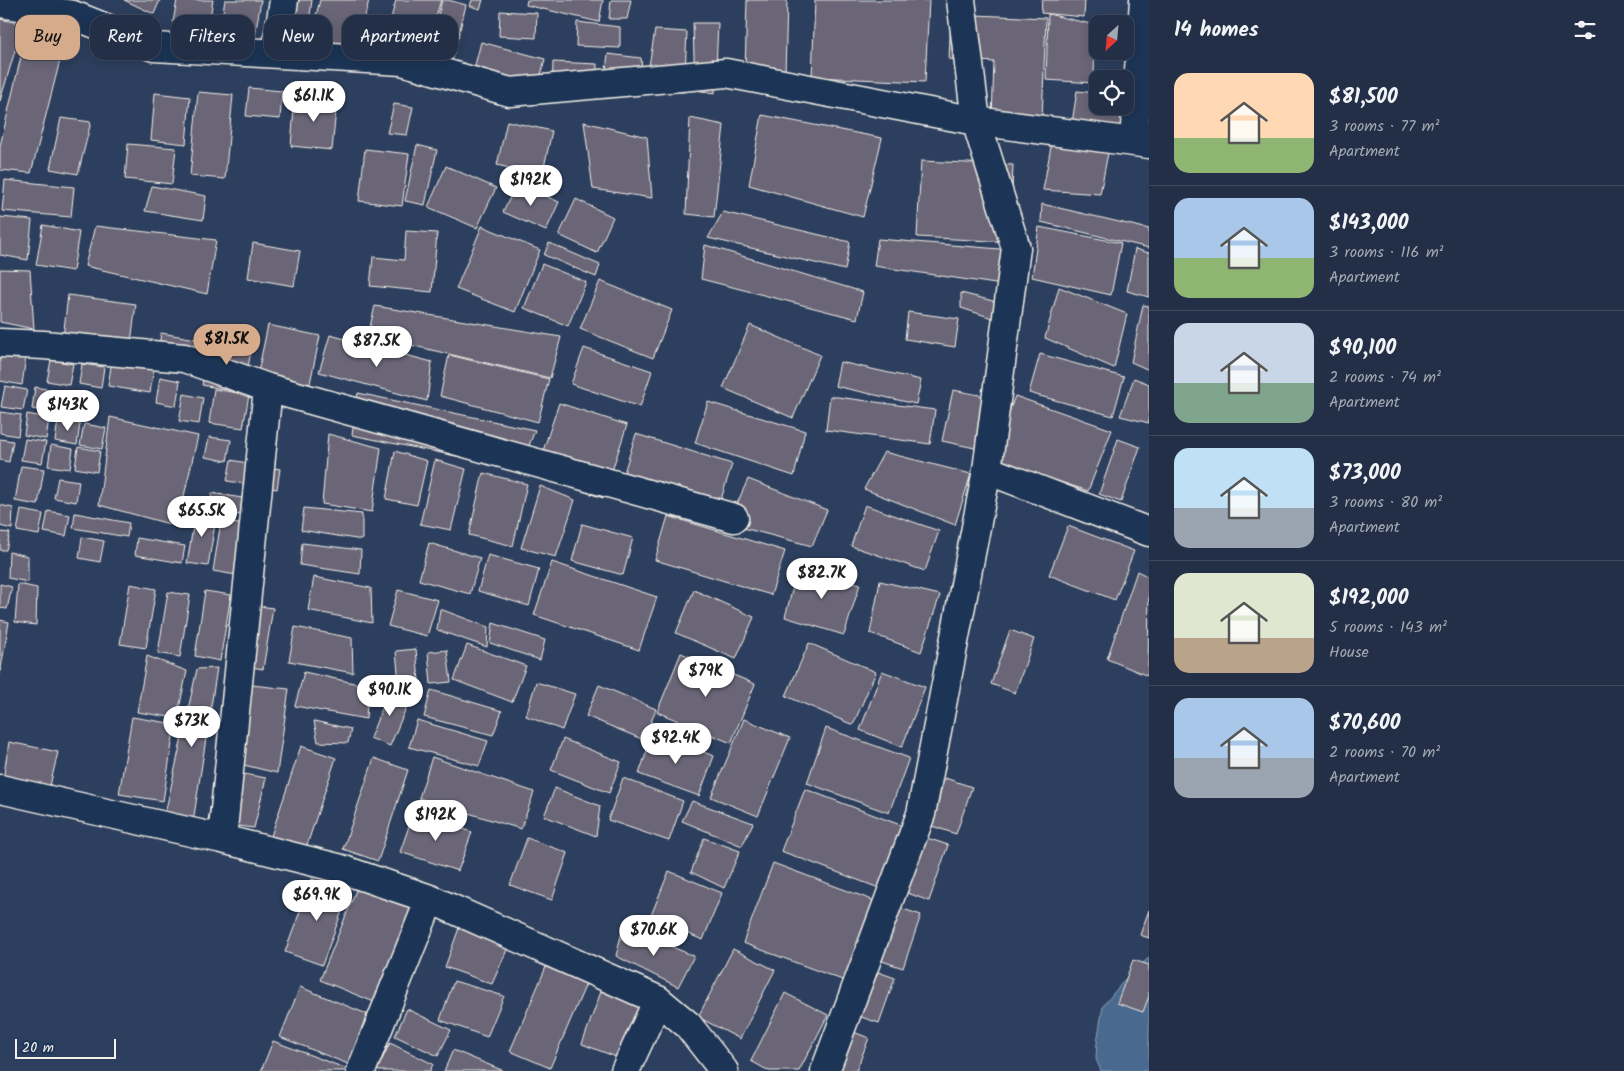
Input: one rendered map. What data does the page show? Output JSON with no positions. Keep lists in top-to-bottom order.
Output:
{
  "scale_bar": "20 m",
  "north": "bottom left",
  "page": {
    "heading": "14 homes",
    "chip": [
      "Buy",
      "Rent",
      "Filters",
      "New",
      "Apartment"
    ],
    "list": [
      {
        "name": "$81,500",
        "note": "3 rooms · 77 m² · Apartment"
      },
      {
        "name": "$143,000",
        "note": "3 rooms · 116 m² · Apartment"
      },
      {
        "name": "$90,100",
        "note": "2 rooms · 74 m² · Apartment"
      },
      {
        "name": "$73,000",
        "note": "3 rooms · 80 m² · Apartment"
      },
      {
        "name": "$192,000",
        "note": "5 rooms · 143 m² · House"
      },
      {
        "name": "$70,600",
        "note": "2 rooms · 70 m² · Apartment"
      }
    ],
    "price": [
      "$61.1K",
      "$192K",
      "$81.5K",
      "$87.5K",
      "$143K",
      "$65.5K",
      "$82.7K",
      "$79K",
      "$90.1K",
      "$73K",
      "$92.4K",
      "$192K",
      "$69.9K",
      "$70.6K"
    ],
    "scale": "20 m"
  }
}
